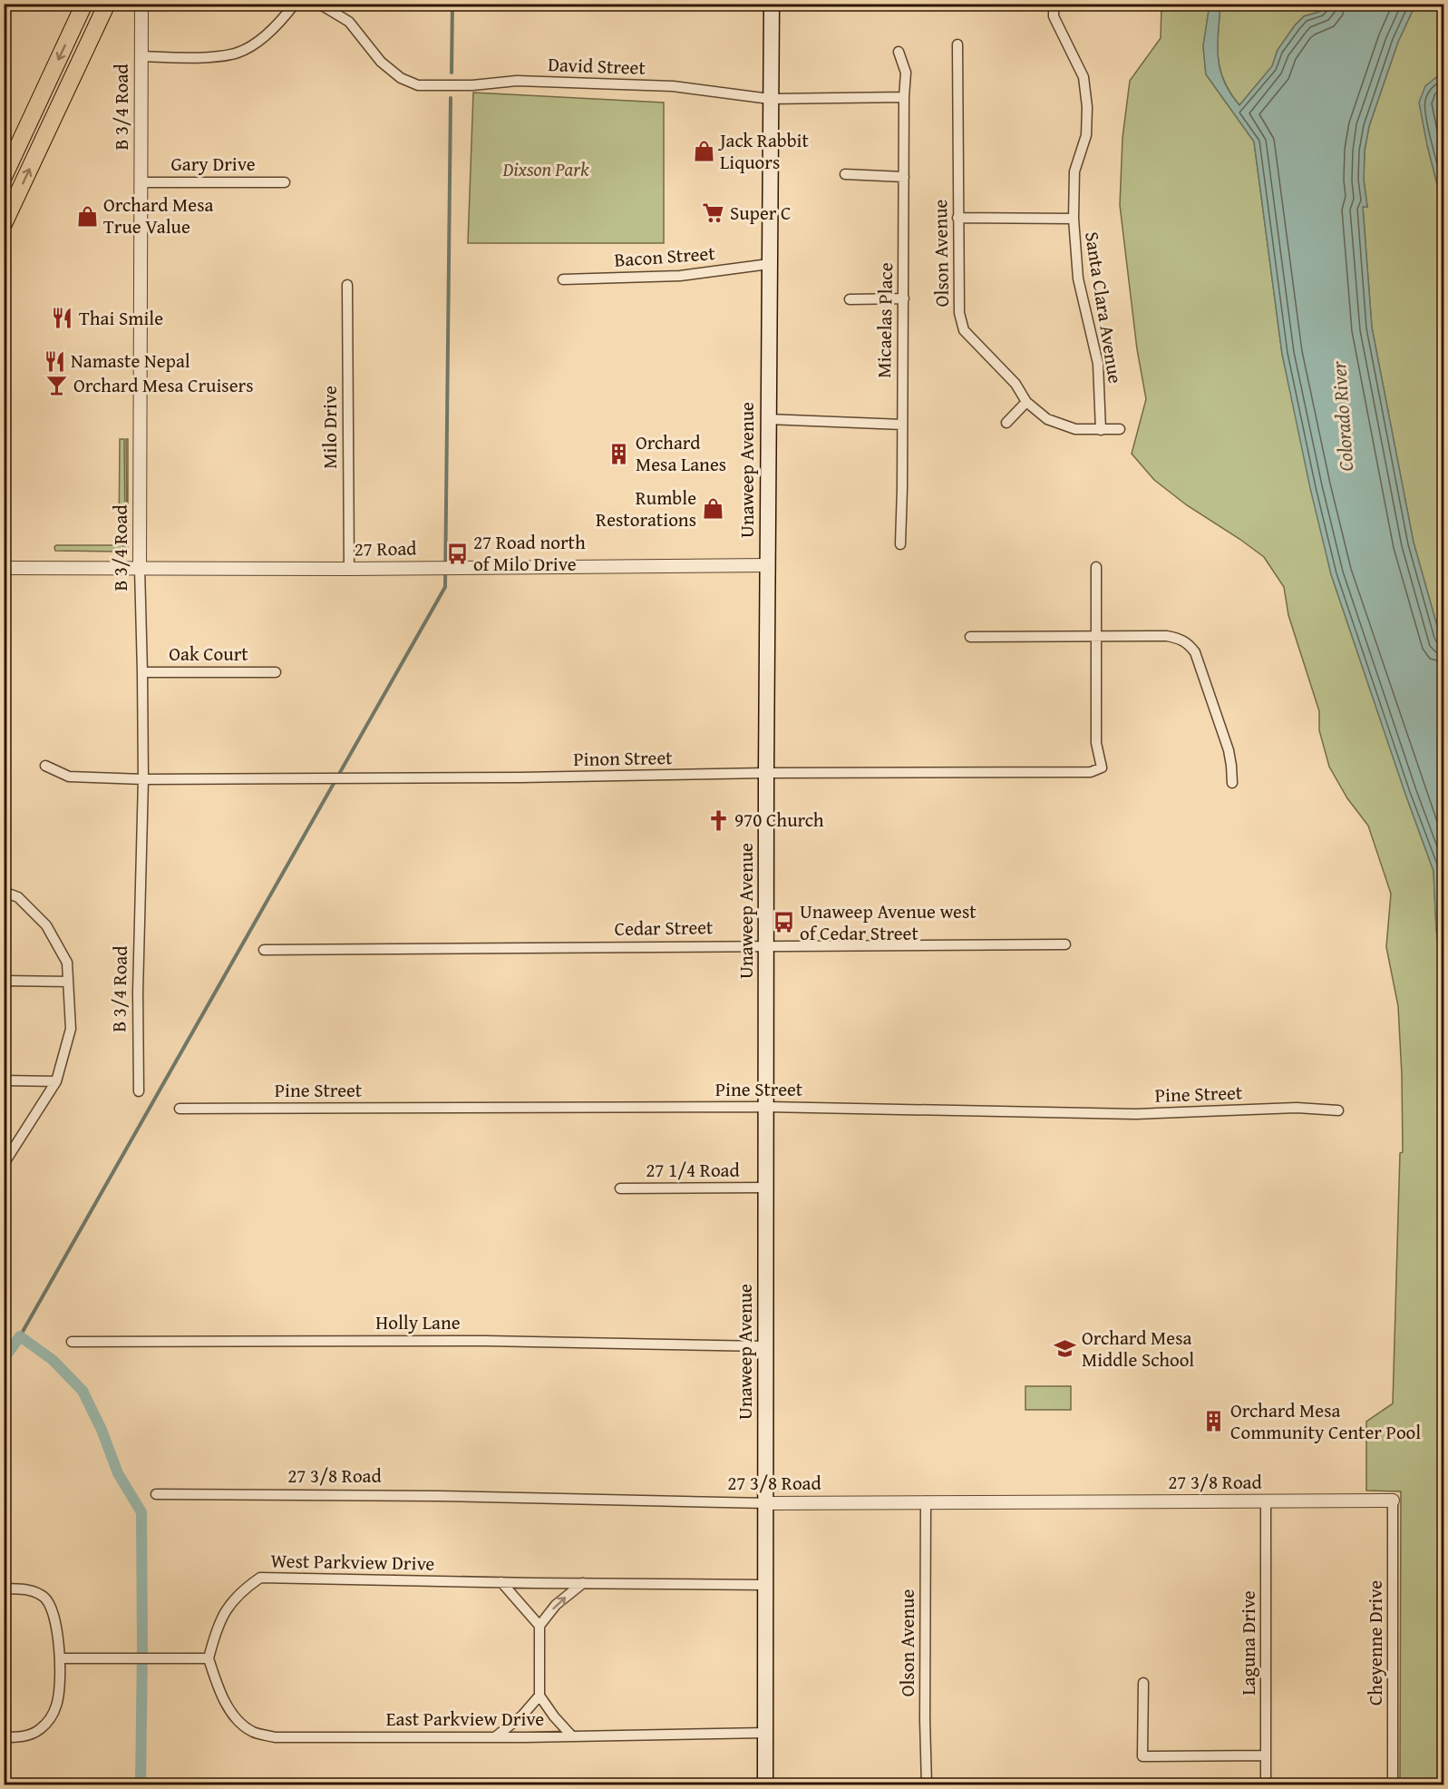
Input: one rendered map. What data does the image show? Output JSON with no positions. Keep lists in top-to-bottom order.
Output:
{
  "streets": {
    "main road": ["Unaweep Avenue"],
    "street": [
      "David Street",
      "B 3/4 Road",
      "Gary Drive",
      "Olson Avenue",
      "Bacon Street",
      "Santa Clara Avenue",
      "Micaelas Place",
      "Milo Drive",
      "27 Road",
      "Oak Court",
      "Pinon Street",
      "Cedar Street",
      "Pine Street",
      "27 1/4 Road",
      "Holly Lane",
      "27 3/8 Road",
      "West Parkview Drive",
      "Laguna Drive",
      "Cheyenne Drive",
      "East Parkview Drive"
    ]
  },
  "crossings": [
    ["David Street", "Micaelas Place"],
    ["David Street", "Unaweep Avenue"],
    ["B 3/4 Road", "Gary Drive"],
    ["B 3/4 Road", "27 Road"],
    ["B 3/4 Road", "Oak Court"],
    ["B 3/4 Road", "Pinon Street"],
    ["Olson Avenue", "Santa Clara Avenue"],
    ["Olson Avenue", "27 3/8 Road"],
    ["Bacon Street", "Unaweep Avenue"],
    ["Milo Drive", "27 Road"],
    ["Unaweep Avenue", "27 Road"],
    ["Unaweep Avenue", "Pinon Street"],
    ["Unaweep Avenue", "Cedar Street"],
    ["Unaweep Avenue", "Pine Street"],
    ["Unaweep Avenue", "27 1/4 Road"],
    ["Unaweep Avenue", "Holly Lane"],
    ["Unaweep Avenue", "27 3/8 Road"],
    ["Unaweep Avenue", "West Parkview Drive"],
    ["Unaweep Avenue", "East Parkview Drive"],
    ["27 3/8 Road", "Laguna Drive"],
    ["27 3/8 Road", "Cheyenne Drive"],
    ["West Parkview Drive", "East Parkview Drive"]
  ],
  "water": ["Colorado River"],
  "parks": ["Dixson Park"],
  "places": {
    "shop": ["Jack Rabbit Liquors", "Orchard Mesa True Value", "Rumble Restorations"],
    "supermarket": ["Super C"],
    "restaurant": ["Thai Smile", "Namaste Nepal"],
    "bar": ["Orchard Mesa Cruisers"],
    "building": ["Orchard Mesa Lanes", "Orchard Mesa Community Center Pool"],
    "bus stop": ["27 Road north of Milo Drive", "Unaweep Avenue west of Cedar Street"],
    "church": ["970 Church"],
    "school or university": ["Orchard Mesa Middle School"]
  }
}
